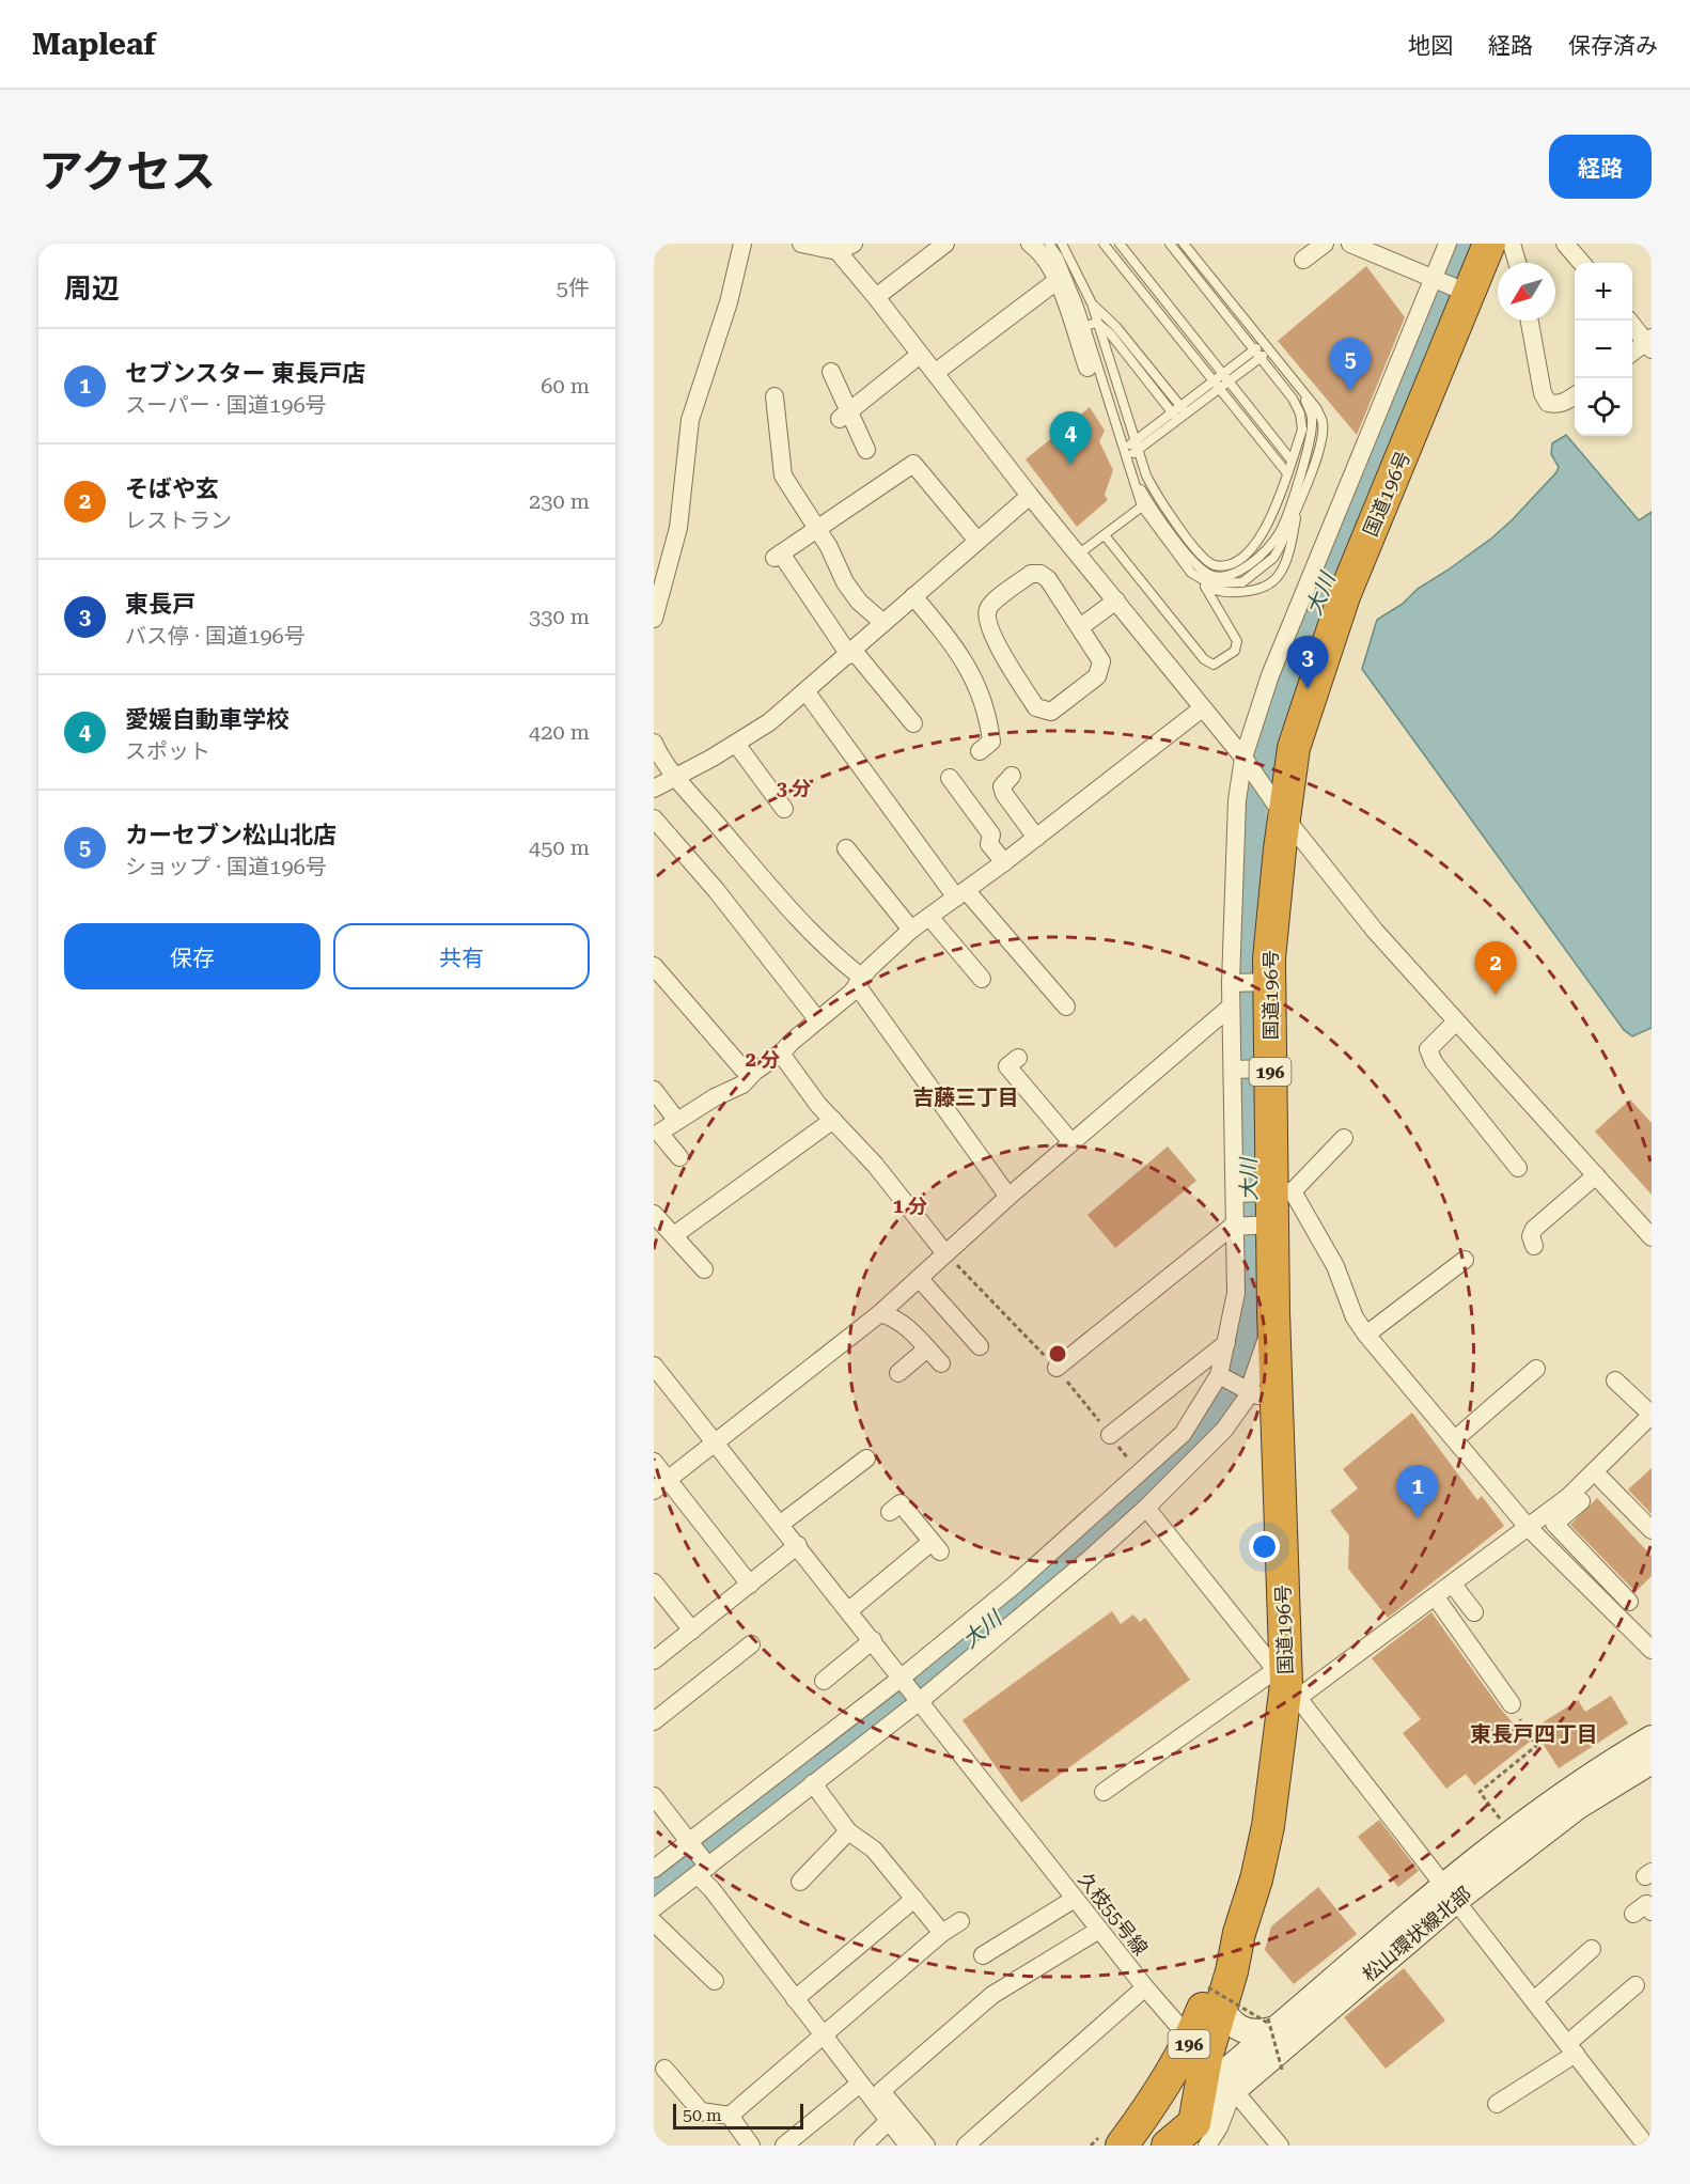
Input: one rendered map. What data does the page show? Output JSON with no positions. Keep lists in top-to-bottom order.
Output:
{
  "streets": {
    "highway": ["国道196号", "196"],
    "street": ["久枝55号線", "松山環状線北部"]
  },
  "crossings": [
    ["国道196号", "196"],
    ["国道196号", "久枝55号線"],
    ["国道196号", "松山環状線北部"],
    ["久枝55号線", "松山環状線北部"]
  ],
  "districts": ["吉藤三丁目", "東長戸四丁目"],
  "water": ["大川"],
  "scale_bar": "50 m",
  "north": "bottom left",
  "page": {
    "header": "Mapleaf",
    "nav": ["地図", "経路", "保存済み"],
    "title": "アクセス",
    "buttons": [
      "経路",
      ["保存", "共有"]
    ],
    "heading": ["周辺", "5件"],
    "map_buttons": ["+", "−"],
    "list": [
      {
        "mark": "1",
        "name": "セブンスター 東長戸店",
        "note": "スーパー · 国道196号",
        "value": "60 m"
      },
      {
        "mark": "2",
        "name": "そばや玄",
        "note": "レストラン",
        "value": "230 m"
      },
      {
        "mark": "3",
        "name": "東長戸",
        "note": "バス停 · 国道196号",
        "value": "330 m"
      },
      {
        "mark": "4",
        "name": "愛媛自動車学校",
        "note": "スポット",
        "value": "420 m"
      },
      {
        "mark": "5",
        "name": "カーセブン松山北店",
        "note": "ショップ · 国道196号",
        "value": "450 m"
      }
    ],
    "pins": [
      "5",
      "4",
      "3",
      "2",
      "1"
    ],
    "scale": "50 m"
  },
  "rings": ["3 分", "2 分", "1 分"]
}
